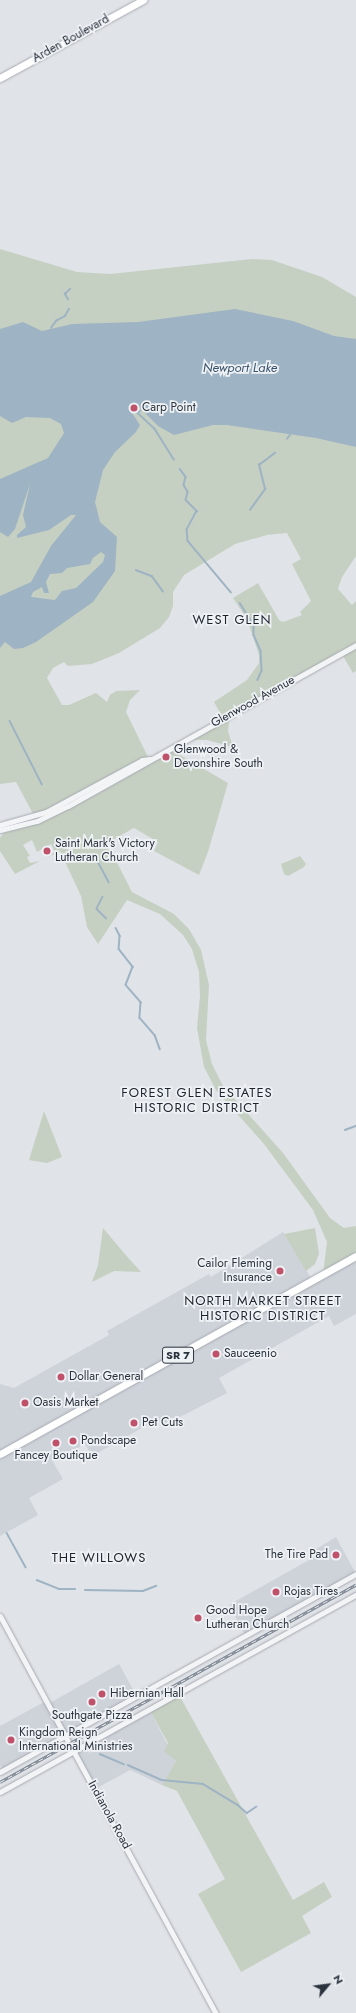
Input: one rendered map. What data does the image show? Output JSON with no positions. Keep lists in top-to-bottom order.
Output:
{
  "streets": {
    "main road": ["Arden Boulevard", "SR 7"],
    "street": ["Glenwood Avenue", "Indianola Road"]
  },
  "districts": [
    "WEST GLEN",
    "FOREST GLEN ESTATES HISTORIC DISTRICT",
    "NORTH MARKET STREET HISTORIC DISTRICT",
    "THE WILLOWS"
  ],
  "water": ["Newport Lake"],
  "places": [
    "Carp Point",
    "Glenwood & Devonshire South",
    "Saint Mark's Victory Lutheran Church",
    "Cailor Fleming Insurance",
    "Sauceenio",
    "Dollar General",
    "Oasis Market",
    "Pet Cuts",
    "Pondscape",
    "Fancey Boutique",
    "The Tire Pad",
    "Rojas Tires",
    "Good Hope Lutheran Church",
    "Hibernian Hall",
    "Southgate Pizza",
    "Kingdom Reign International Ministries"
  ],
  "north": "top right"
}
